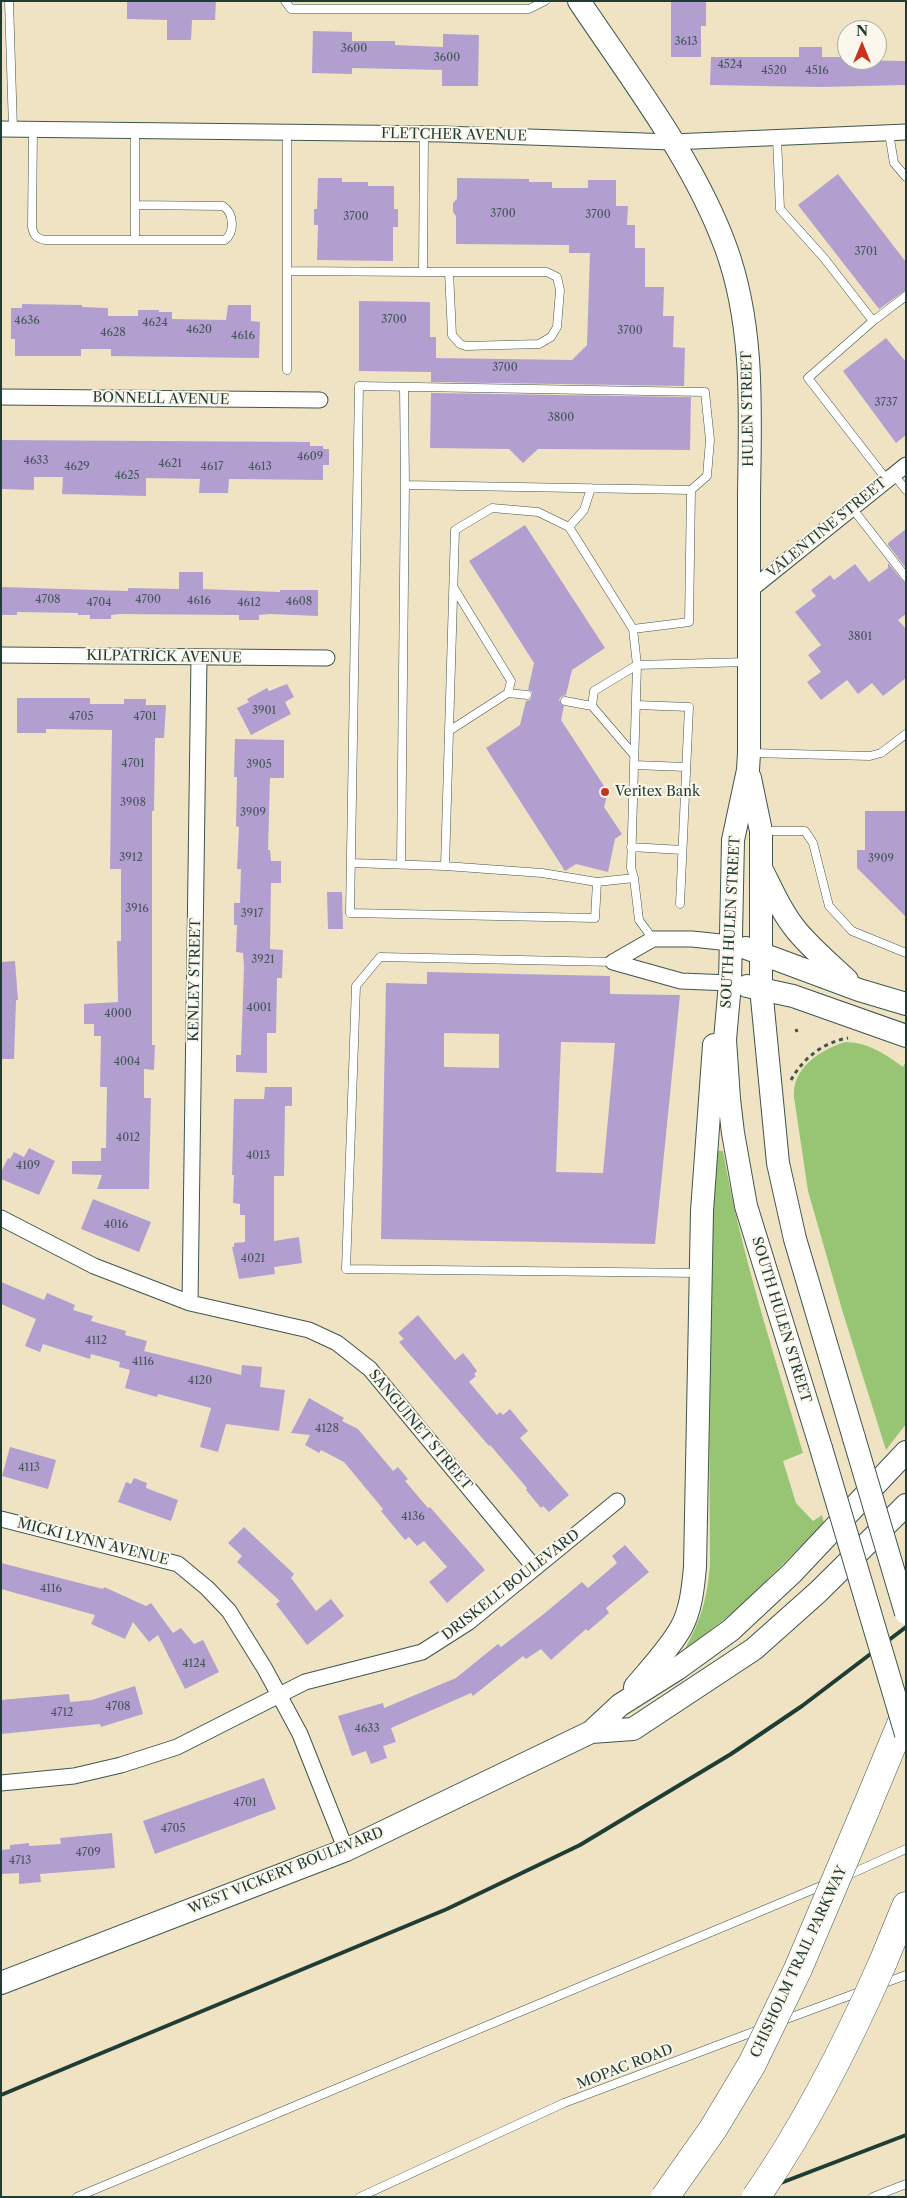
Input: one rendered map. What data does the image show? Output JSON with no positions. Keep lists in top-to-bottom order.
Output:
{
  "streets": {
    "highway": ["CHISHOLM TRAIL PARKWAY"],
    "main road": ["HULEN STREET", "SOUTH HULEN STREET", "WEST VICKERY BOULEVARD"],
    "street": [
      "FLETCHER AVENUE",
      "BONNELL AVENUE",
      "VALENTINE STREET",
      "KILPATRICK AVENUE",
      "KENLEY STREET",
      "SANGUINET STREET",
      "MICKI LYNN AVENUE",
      "DRISKELL BOULEVARD"
    ],
    "lane": ["MOPAC ROAD"]
  },
  "crossings": [
    ["FLETCHER AVENUE", "HULEN STREET"],
    ["HULEN STREET", "VALENTINE STREET"],
    ["HULEN STREET", "SOUTH HULEN STREET"],
    ["KILPATRICK AVENUE", "KENLEY STREET"],
    ["KENLEY STREET", "SANGUINET STREET"],
    ["SANGUINET STREET", "DRISKELL BOULEVARD"],
    ["MICKI LYNN AVENUE", "DRISKELL BOULEVARD"],
    ["MICKI LYNN AVENUE", "WEST VICKERY BOULEVARD"]
  ],
  "places": ["Veritex Bank"],
  "house_numbers": [
    "3613",
    "3600",
    "3600",
    "4524",
    "4520",
    "4516",
    "3700",
    "3700",
    "3700",
    "3701",
    "3700",
    "4636",
    "4624",
    "4620",
    "3700",
    "4628",
    "4616",
    "3700",
    "3737",
    "3800",
    "4609",
    "4633",
    "4621",
    "4629",
    "4617",
    "4613",
    "4625",
    "4708",
    "4700",
    "4616",
    "4608",
    "4704",
    "4612",
    "3801",
    "3901",
    "4705",
    "4701",
    "4701",
    "3905",
    "3908",
    "3909",
    "3912",
    "3909",
    "3916",
    "3917",
    "3921",
    "4001",
    "4000",
    "4004",
    "4012",
    "4013",
    "4109",
    "4016",
    "4021",
    "4112",
    "4116",
    "4120",
    "4128",
    "4113",
    "4136",
    "4116",
    "4124",
    "4708",
    "4712",
    "4633",
    "4701",
    "4705",
    "4709",
    "4713"
  ],
  "north": "top"
}
